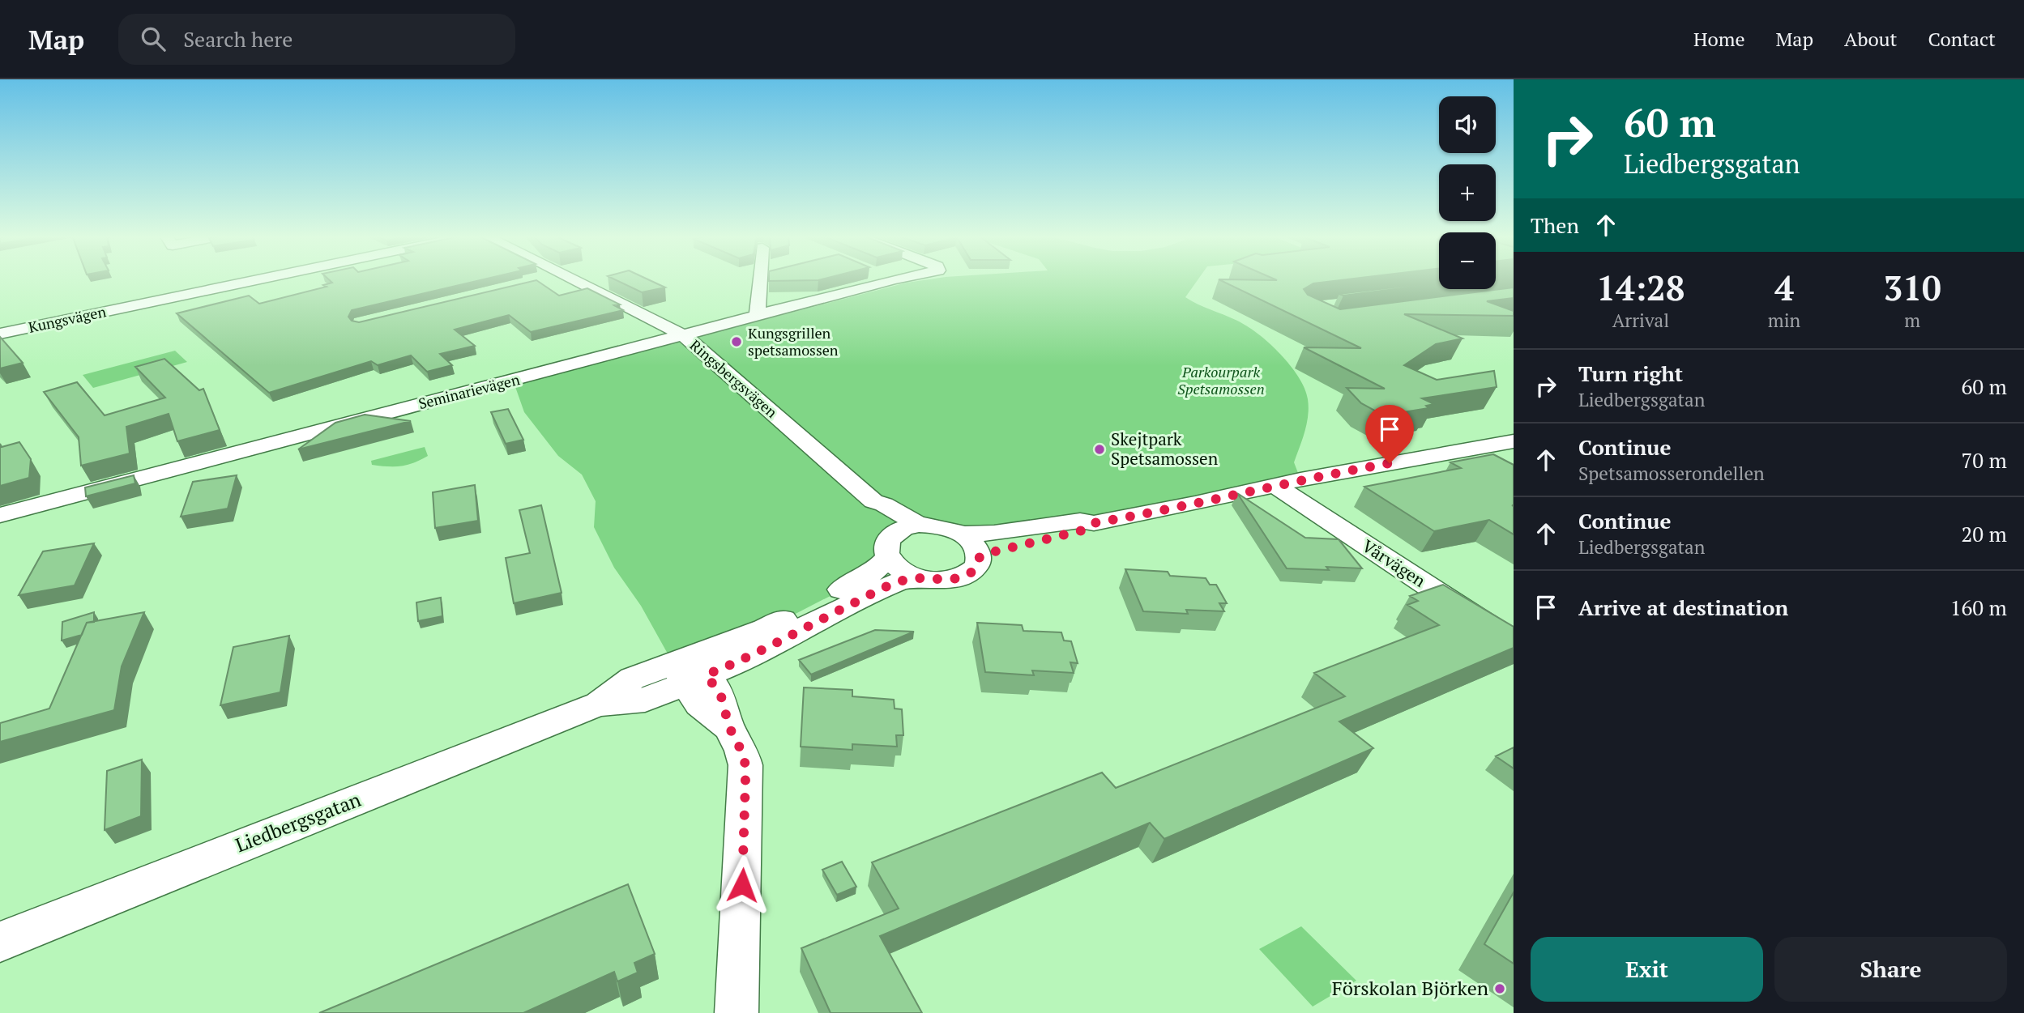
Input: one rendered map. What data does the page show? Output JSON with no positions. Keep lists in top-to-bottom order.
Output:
{
  "streets": {
    "street": [
      "Kungsvägen",
      "Ringsbergsvägen",
      "Seminarievägen",
      "Vårvägen",
      "Liedbergsgatan"
    ]
  },
  "crossings": [
    ["Ringsbergsvägen", "Seminarievägen"],
    ["Ringsbergsvägen", "Liedbergsgatan"]
  ],
  "parks": ["Parkourpark Spetsamossen"],
  "places": ["Kungsgrillen spetsamossen", "Skejtpark Spetsamossen", "Förskolan Björken"],
  "page": {
    "header": "Map",
    "search": "Search here",
    "nav": [
      "Home",
      "Map",
      "About",
      "Contact"
    ],
    "turn": ["60 m", "Liedbergsgatan"],
    "map_buttons": ["+", "−"],
    "then": "Then",
    "eta": [
      "14:28",
      "Arrival",
      "4",
      "min",
      "310",
      "m"
    ],
    "list": [
      {
        "name": "Turn right",
        "note": "Liedbergsgatan",
        "value": "60 m"
      },
      {
        "name": "Continue",
        "note": "Spetsamosserondellen",
        "value": "70 m"
      },
      {
        "name": "Continue",
        "note": "Liedbergsgatan",
        "value": "20 m"
      },
      {
        "name": "Arrive at destination",
        "value": "160 m"
      }
    ],
    "buttons": ["Exit", "Share"]
  }
}
